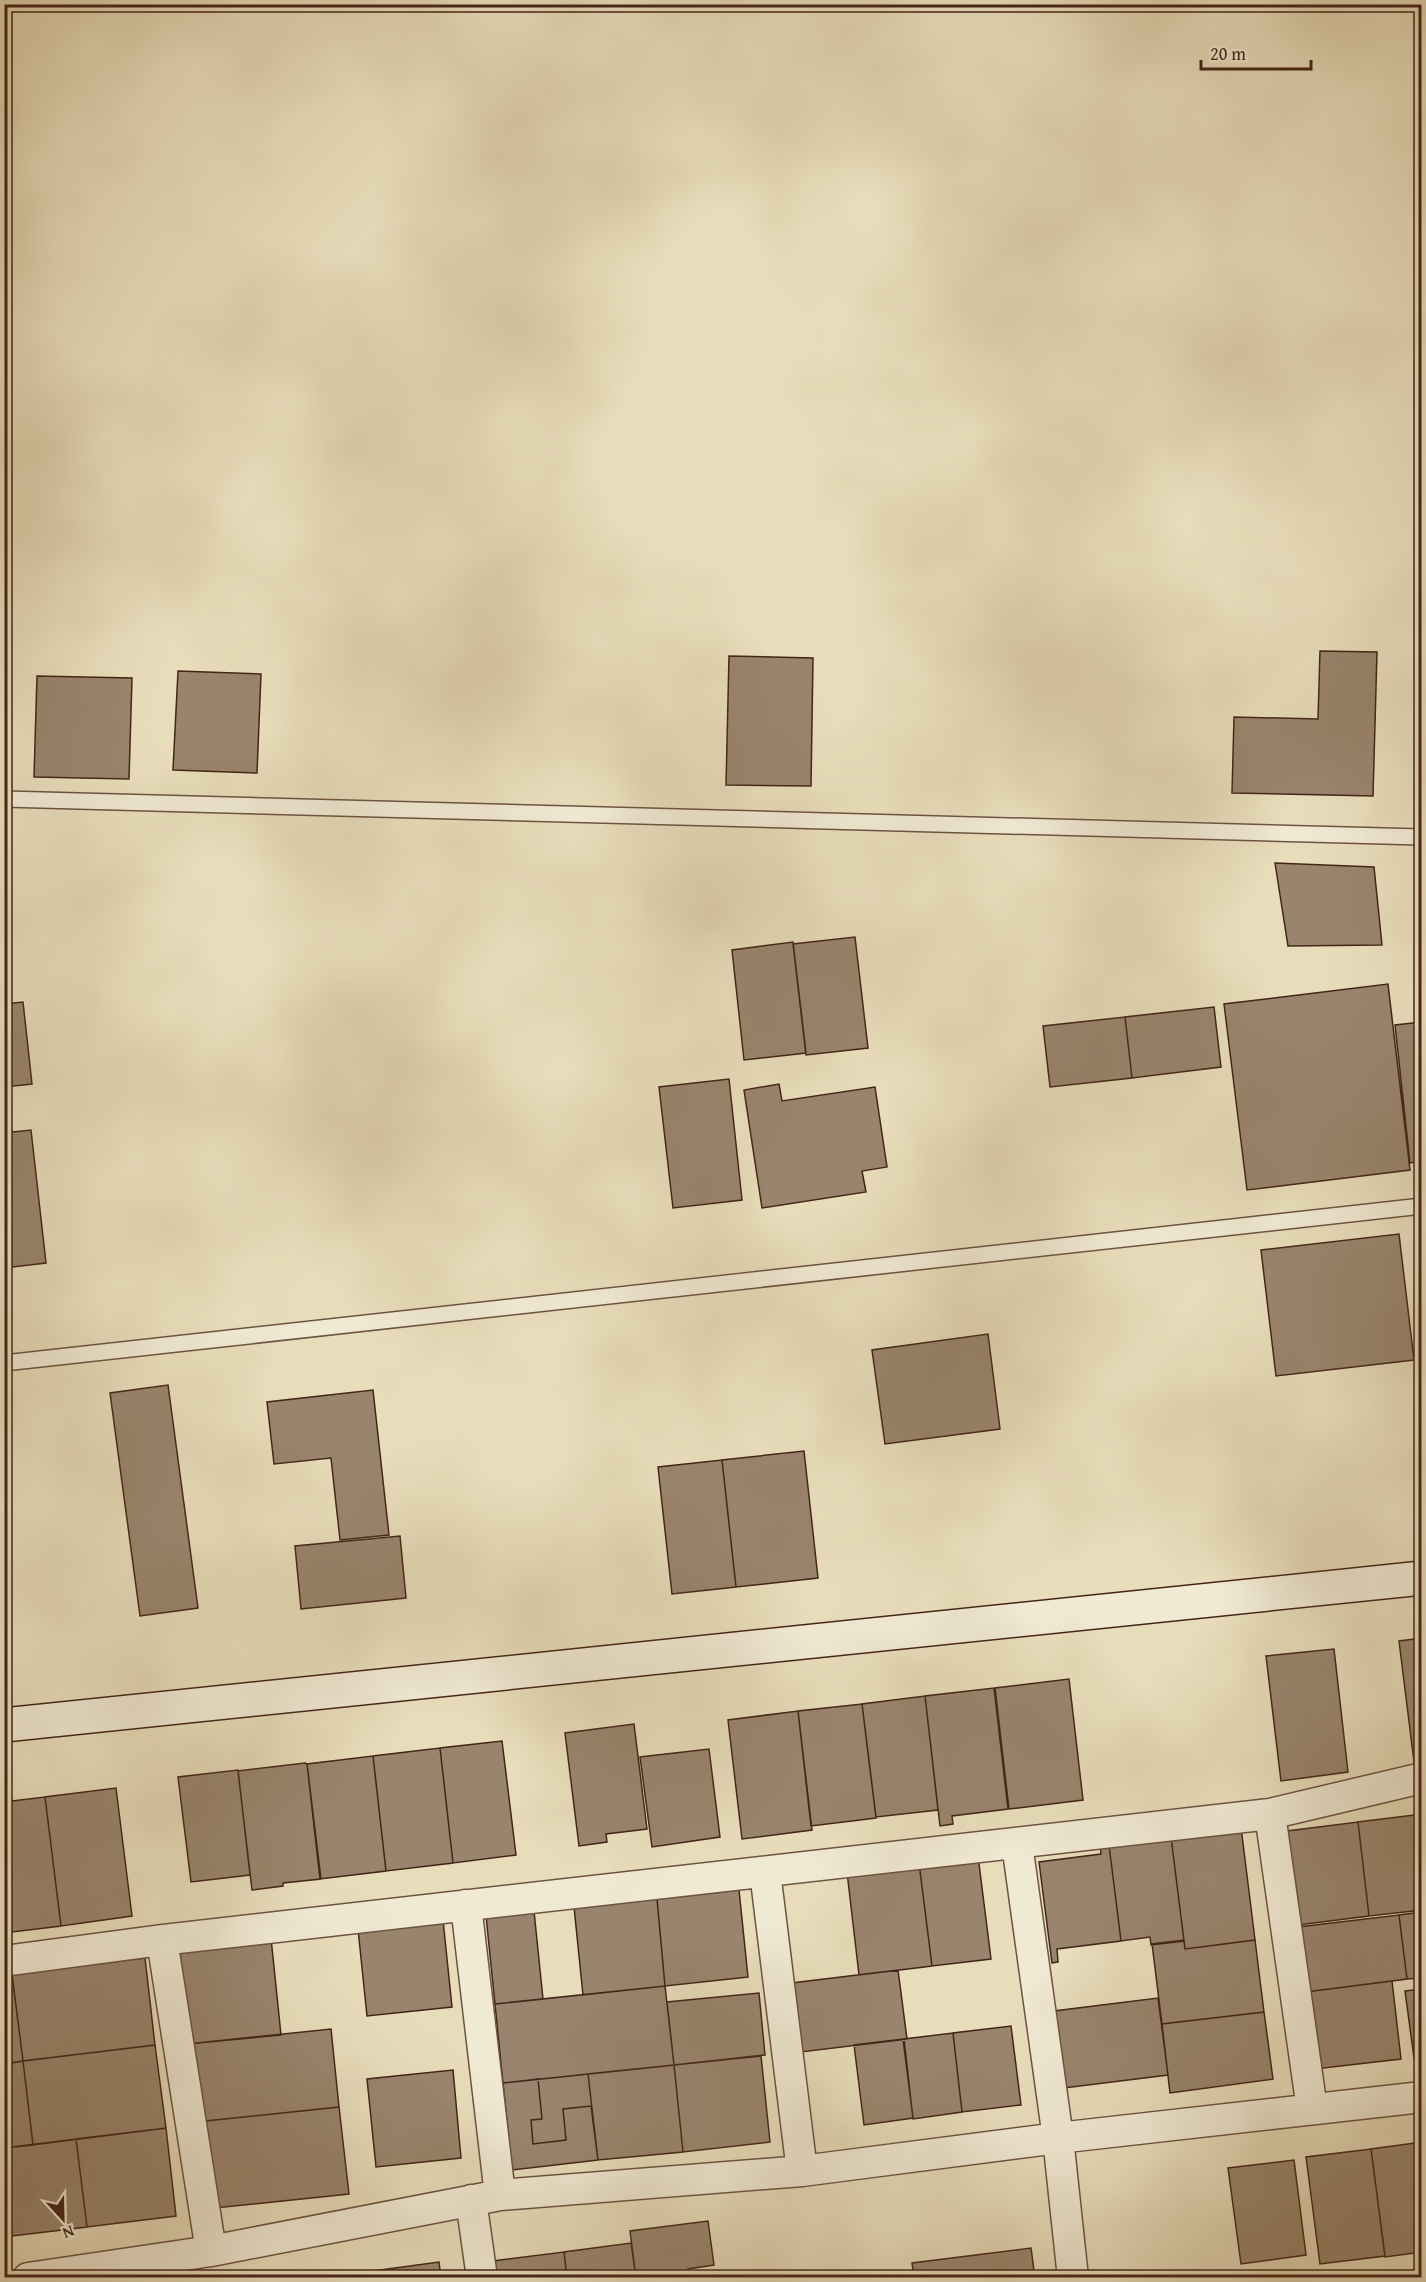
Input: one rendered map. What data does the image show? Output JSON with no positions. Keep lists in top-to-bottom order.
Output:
{
  "scale_bar": "20 m",
  "north": "bottom"
}
